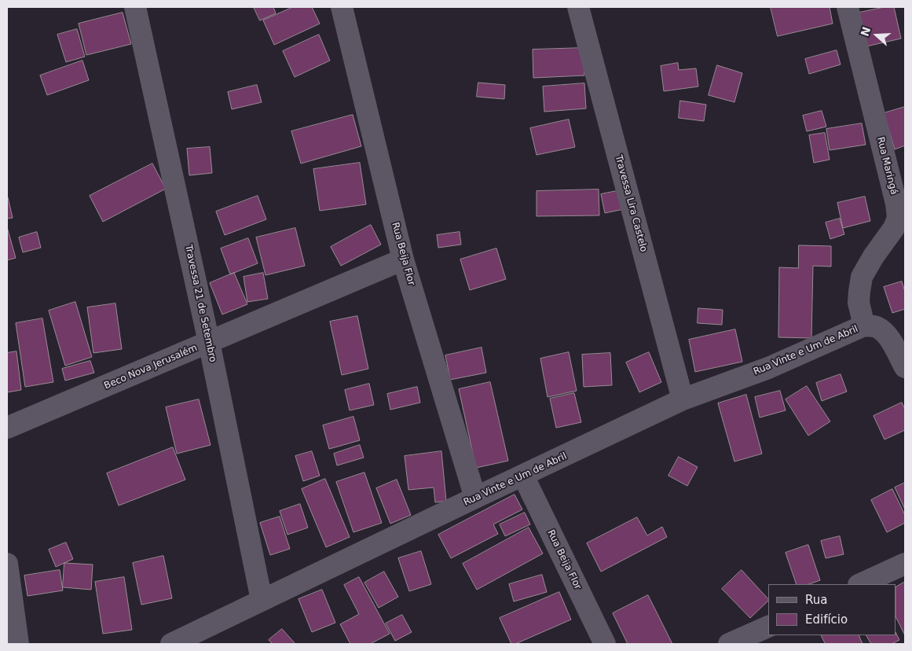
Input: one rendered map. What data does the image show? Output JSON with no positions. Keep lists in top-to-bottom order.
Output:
{
  "streets": {
    "street": [
      "Rua Maringá",
      "Travessa Lira Castelo",
      "Rua Beija Flor",
      "Travessa 21 de Setembro",
      "Rua Vinte e Um de Abril",
      "Beco Nova Jerusalém"
    ]
  },
  "crossings": [
    ["Rua Maringá", "Rua Vinte e Um de Abril"],
    ["Travessa Lira Castelo", "Rua Vinte e Um de Abril"],
    ["Rua Beija Flor", "Rua Vinte e Um de Abril"],
    ["Rua Beija Flor", "Beco Nova Jerusalém"],
    ["Travessa 21 de Setembro", "Rua Vinte e Um de Abril"],
    ["Travessa 21 de Setembro", "Beco Nova Jerusalém"]
  ],
  "legend": ["Rua", "Edifício"],
  "north": "left"
}
